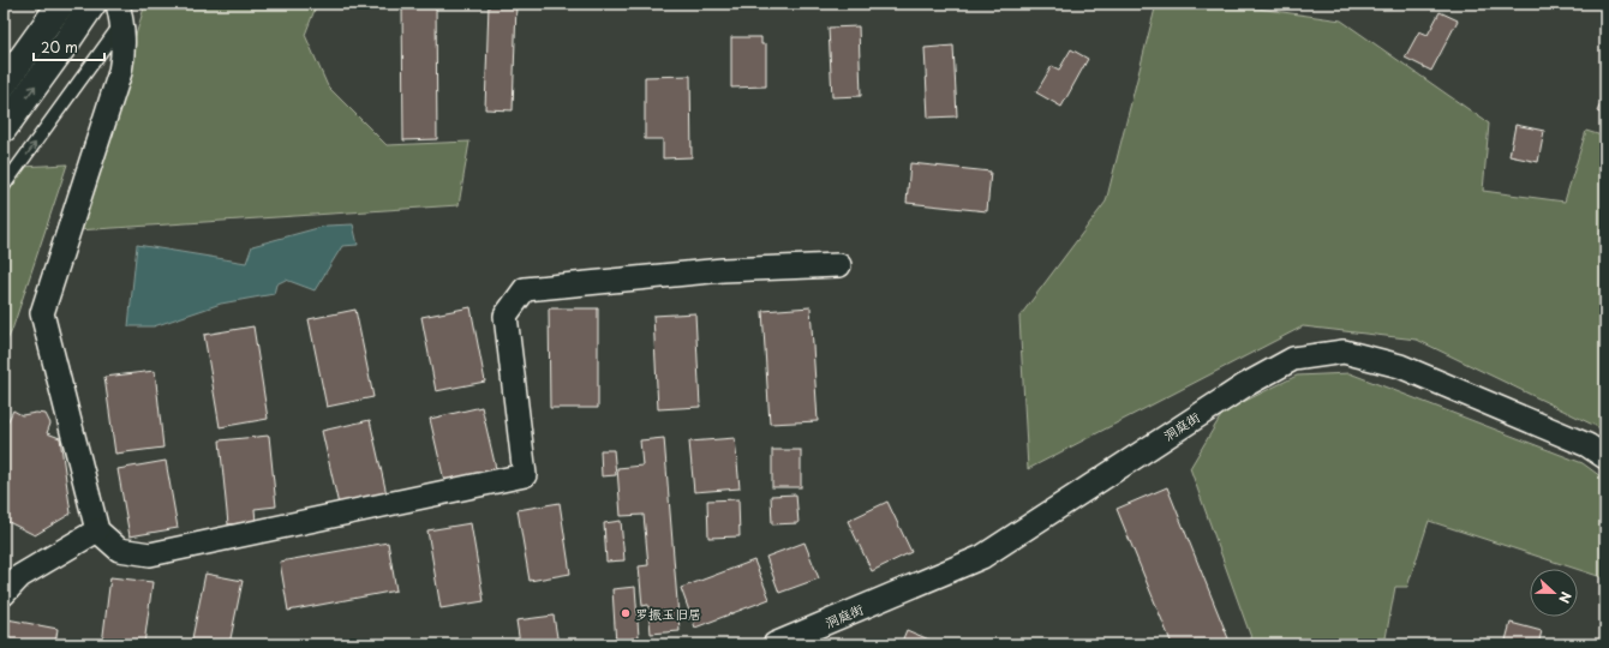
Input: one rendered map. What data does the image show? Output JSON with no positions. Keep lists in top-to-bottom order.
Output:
{
  "streets": {
    "street": ["洞庭街"]
  },
  "places": ["罗振玉旧居"],
  "scale_bar": "20 m",
  "north": "right"
}
